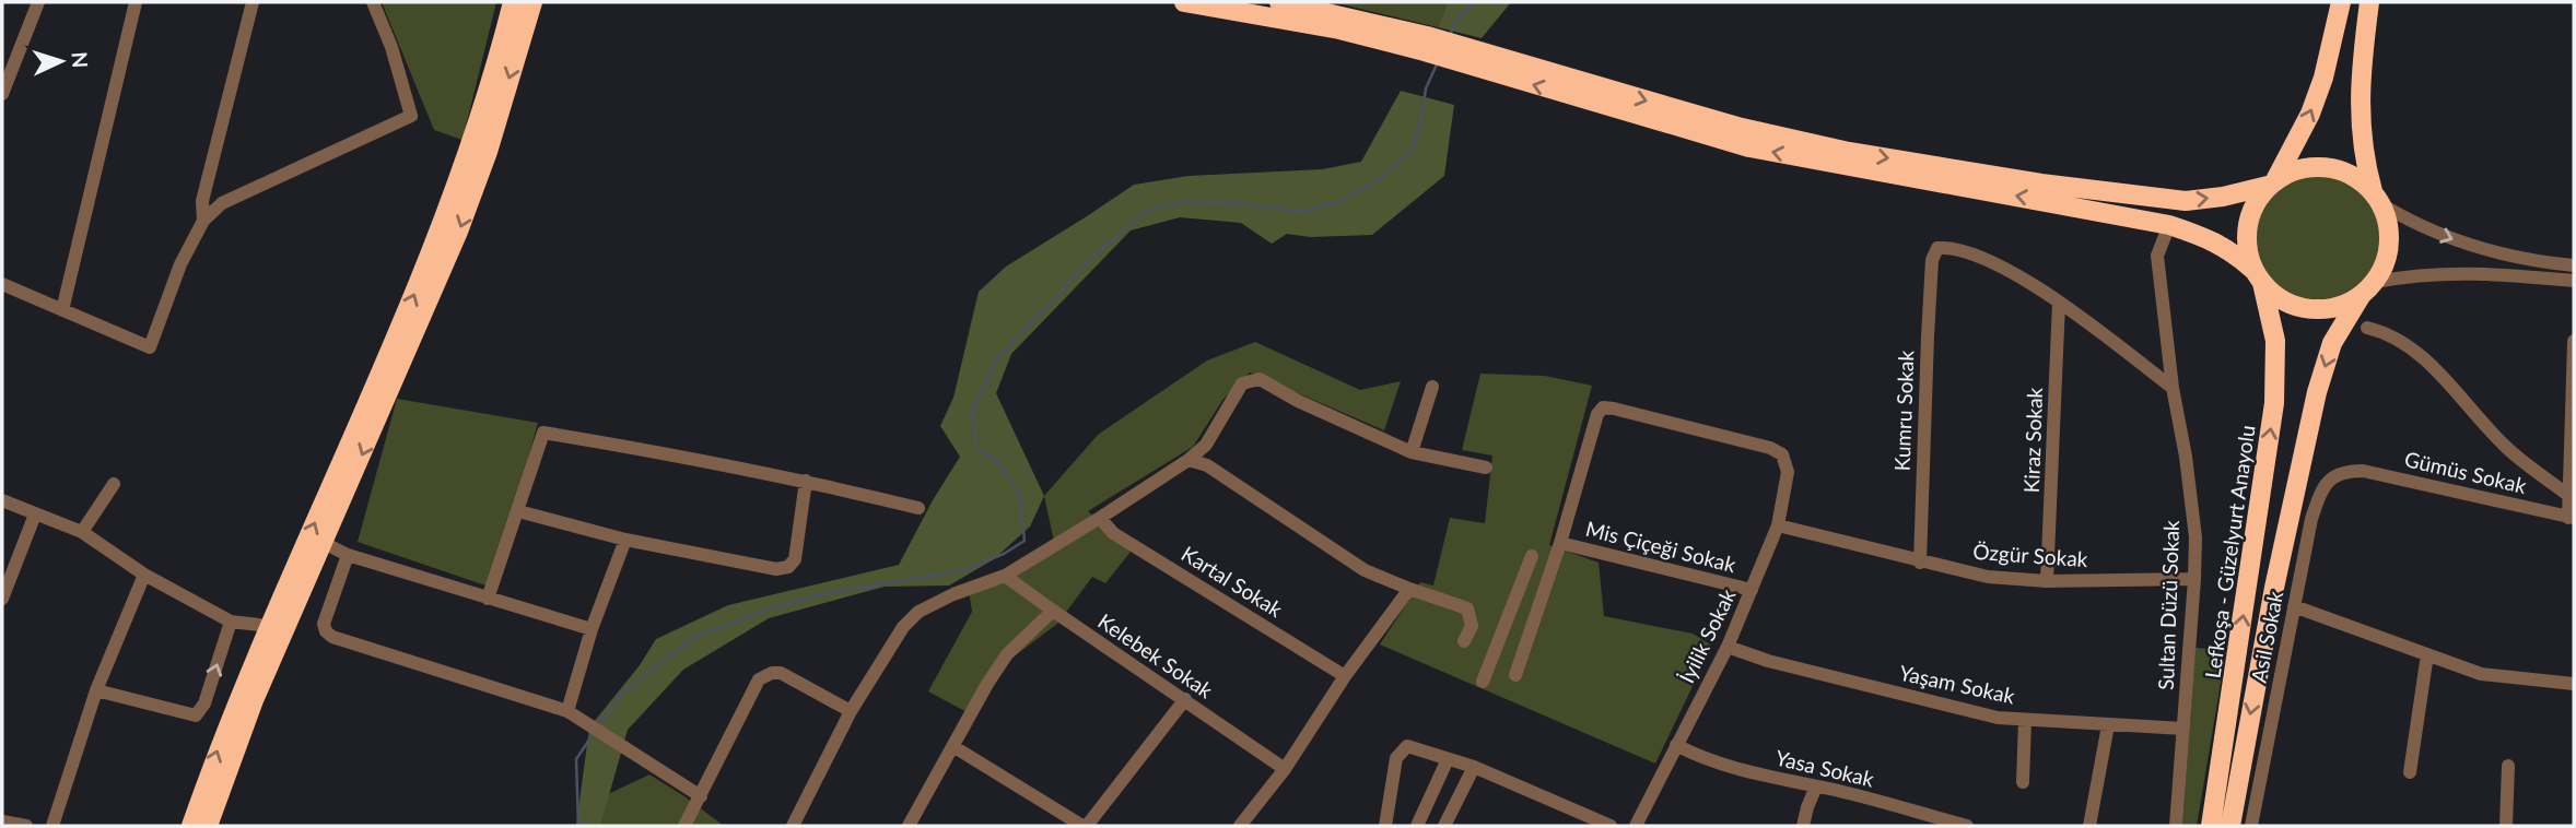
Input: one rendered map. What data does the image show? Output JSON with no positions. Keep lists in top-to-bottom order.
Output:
{
  "streets": {
    "highway": ["Lefkoşa - Güzelyurt Anayolu"],
    "street": [
      "Kumru Sokak",
      "Kiraz Sokak",
      "Gümüs Sokak",
      "Mis Çiçeği Sokak",
      "Özgür Sokak",
      "Kartal Sokak",
      "Sultan Düzü Sokak",
      "İyilik Sokak",
      "Asil Sokak",
      "Kelebek Sokak",
      "Yaşam Sokak",
      "Yasa Sokak"
    ]
  },
  "crossings": [
    ["Kumru Sokak", "Kiraz Sokak"],
    ["Kumru Sokak", "Özgür Sokak"],
    ["Kiraz Sokak", "Özgür Sokak"],
    ["Gümüs Sokak", "Asil Sokak"],
    ["Mis Çiçeği Sokak", "İyilik Sokak"],
    ["Özgür Sokak", "Sultan Düzü Sokak"],
    ["Özgür Sokak", "İyilik Sokak"],
    ["Sultan Düzü Sokak", "Yaşam Sokak"],
    ["İyilik Sokak", "Yaşam Sokak"],
    ["İyilik Sokak", "Yasa Sokak"]
  ],
  "north": "right"
}
